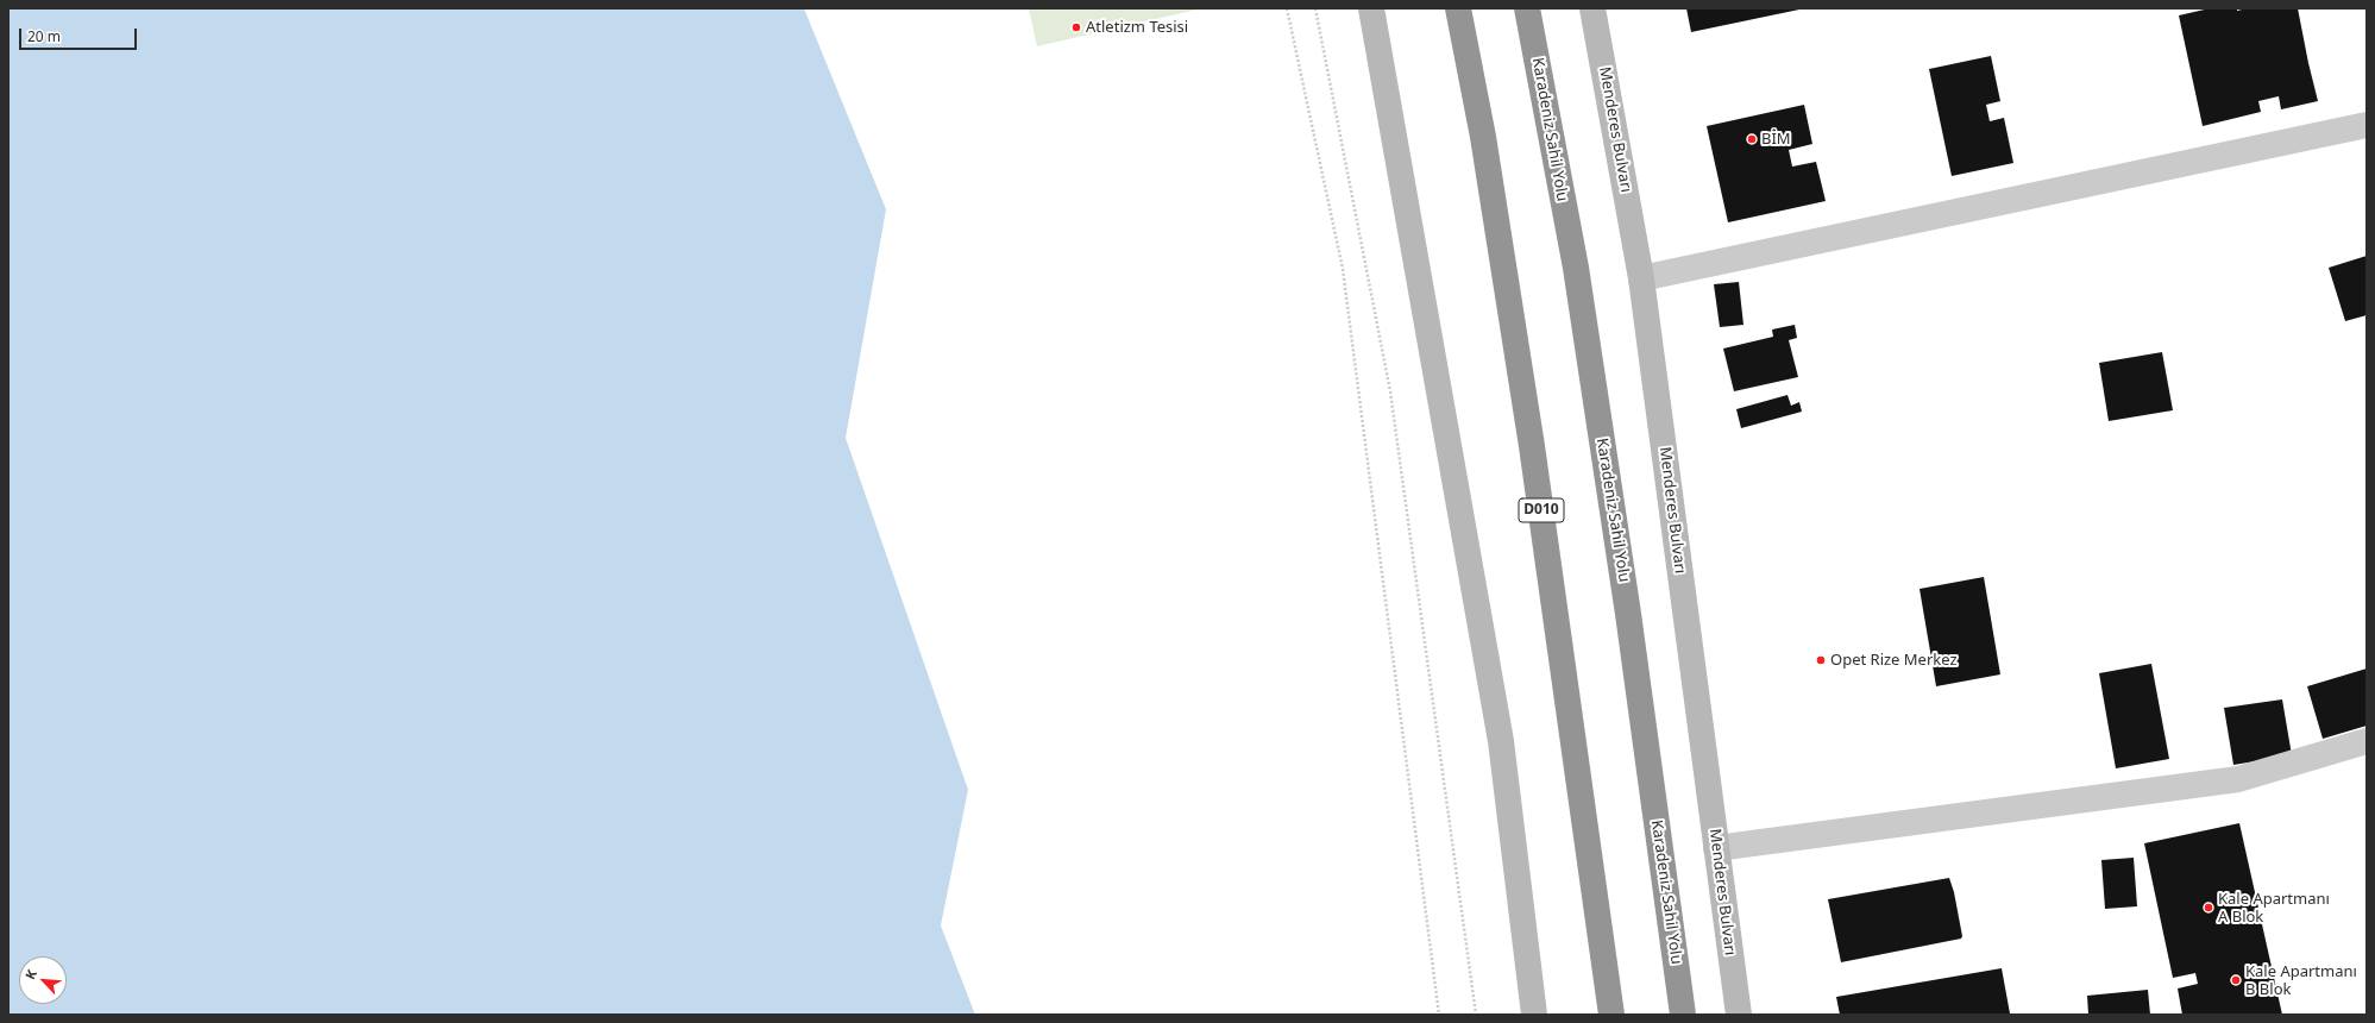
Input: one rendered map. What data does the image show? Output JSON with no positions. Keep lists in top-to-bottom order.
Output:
{
  "streets": {
    "highway": ["Karadeniz Sahil Yolu", "D010"],
    "main road": ["Menderes Bulvarı"]
  },
  "places": [
    "Atletizm Tesisi",
    "BİM",
    "Opet Rize Merkez",
    "Kale Apartmanı A Blok",
    "Kale Apartmanı B Blok"
  ],
  "scale_bar": "20 m",
  "north": "top left"
}
